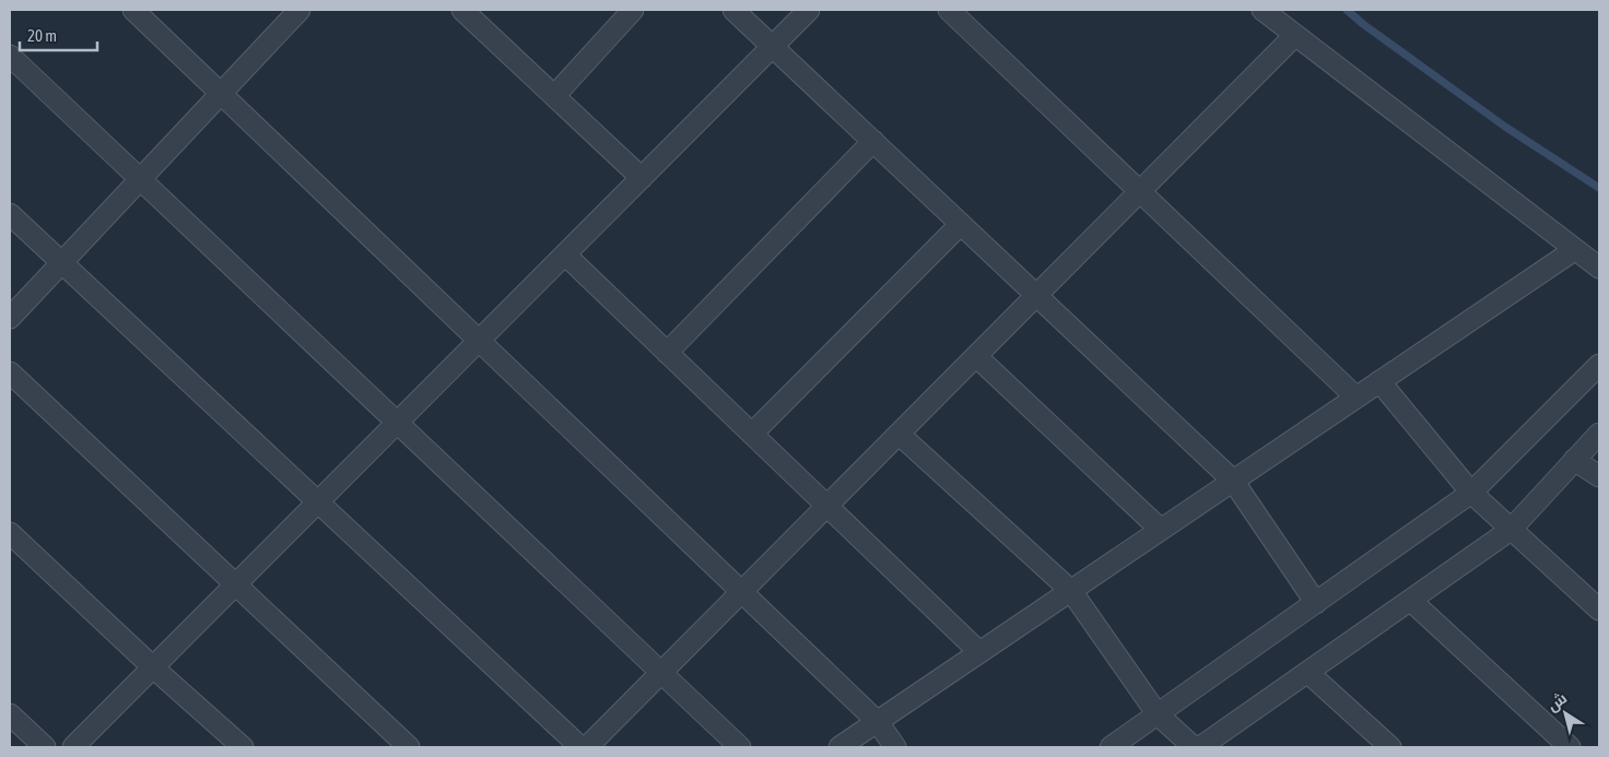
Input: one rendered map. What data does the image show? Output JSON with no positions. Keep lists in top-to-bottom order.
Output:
{
  "scale_bar": "20 m",
  "north": "top left"
}
